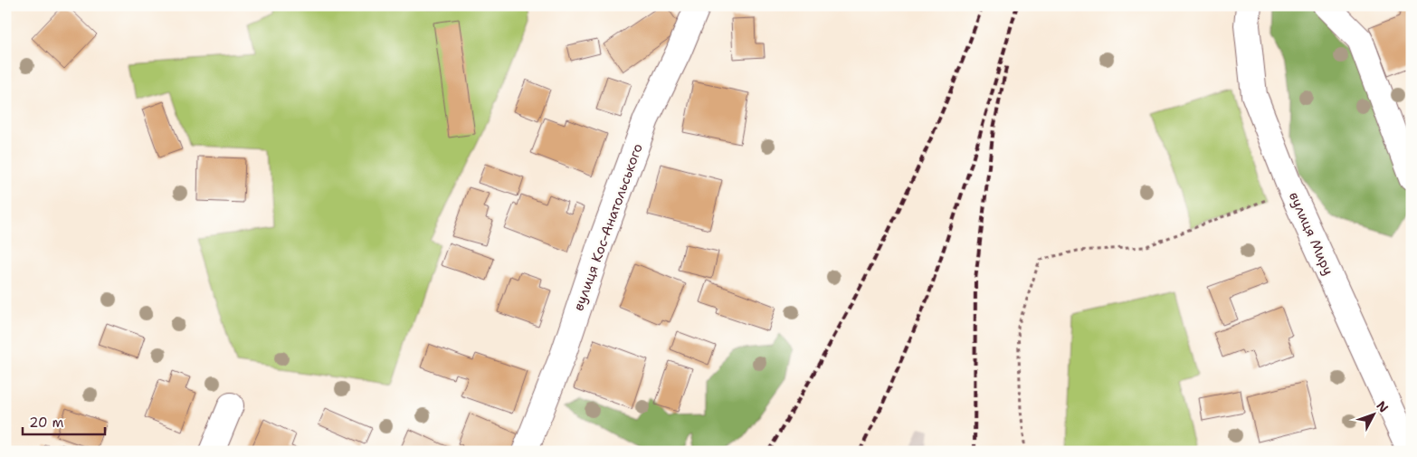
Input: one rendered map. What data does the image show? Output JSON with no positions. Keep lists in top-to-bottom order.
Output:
{
  "streets": {
    "street": ["вулиця Кос-Анатольського", "вулиця Миру"]
  },
  "scale_bar": "20 m",
  "north": "top right"
}
